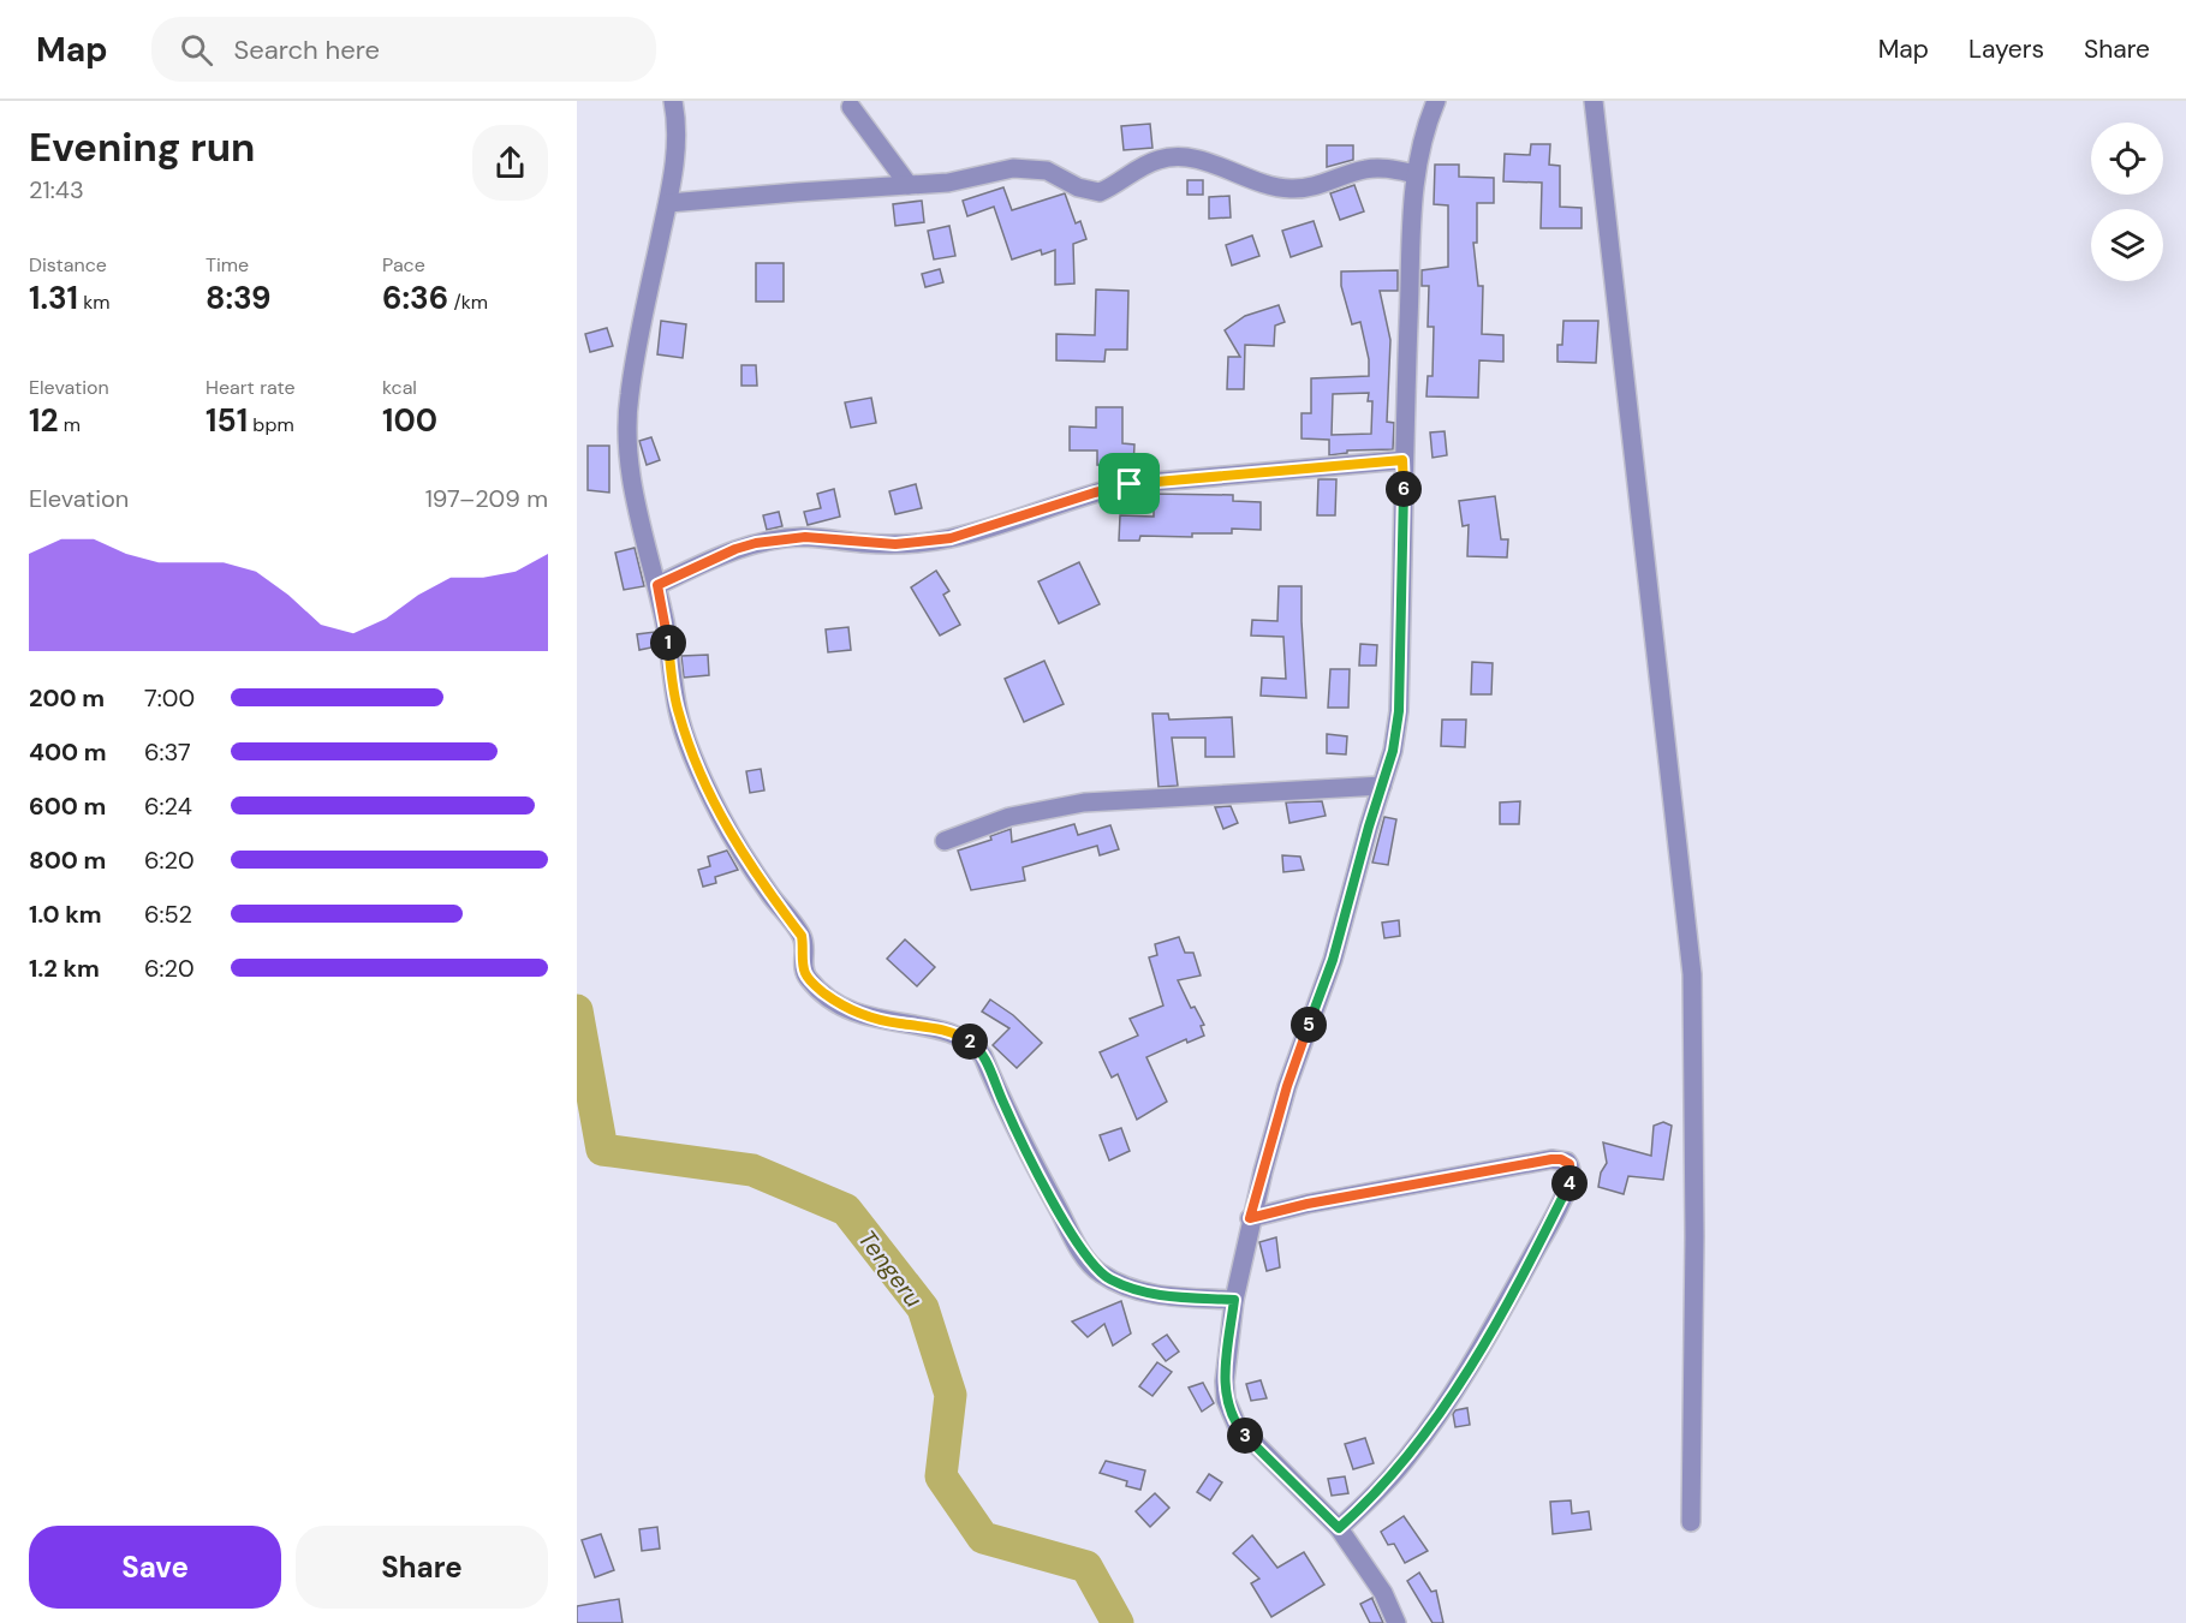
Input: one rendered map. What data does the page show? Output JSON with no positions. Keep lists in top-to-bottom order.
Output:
{
  "water": ["Tengeru"],
  "page": {
    "header": "Map",
    "search": "Search here",
    "nav": ["Map", "Layers", "Share"],
    "heading": ["Evening run", "21:43"],
    "stats": [
      ["Distance", "1.31 km"],
      ["Time", "8:39"],
      ["Pace", "6:36 /km"],
      ["Elevation", "12 m"],
      ["Heart rate", "151 bpm"],
      ["kcal", "100"]
    ],
    "chart": ["Elevation", "197–209 m"],
    "pins": [
      "6",
      "1",
      "5",
      "2",
      "4",
      "3"
    ],
    "list": [
      {
        "name": "200 m",
        "note": "7:00"
      },
      {
        "name": "400 m",
        "note": "6:37"
      },
      {
        "name": "600 m",
        "note": "6:24"
      },
      {
        "name": "800 m",
        "note": "6:20"
      },
      {
        "name": "1.0 km",
        "note": "6:52"
      },
      {
        "name": "1.2 km",
        "note": "6:20"
      }
    ],
    "buttons": ["Save", "Share"]
  }
}
